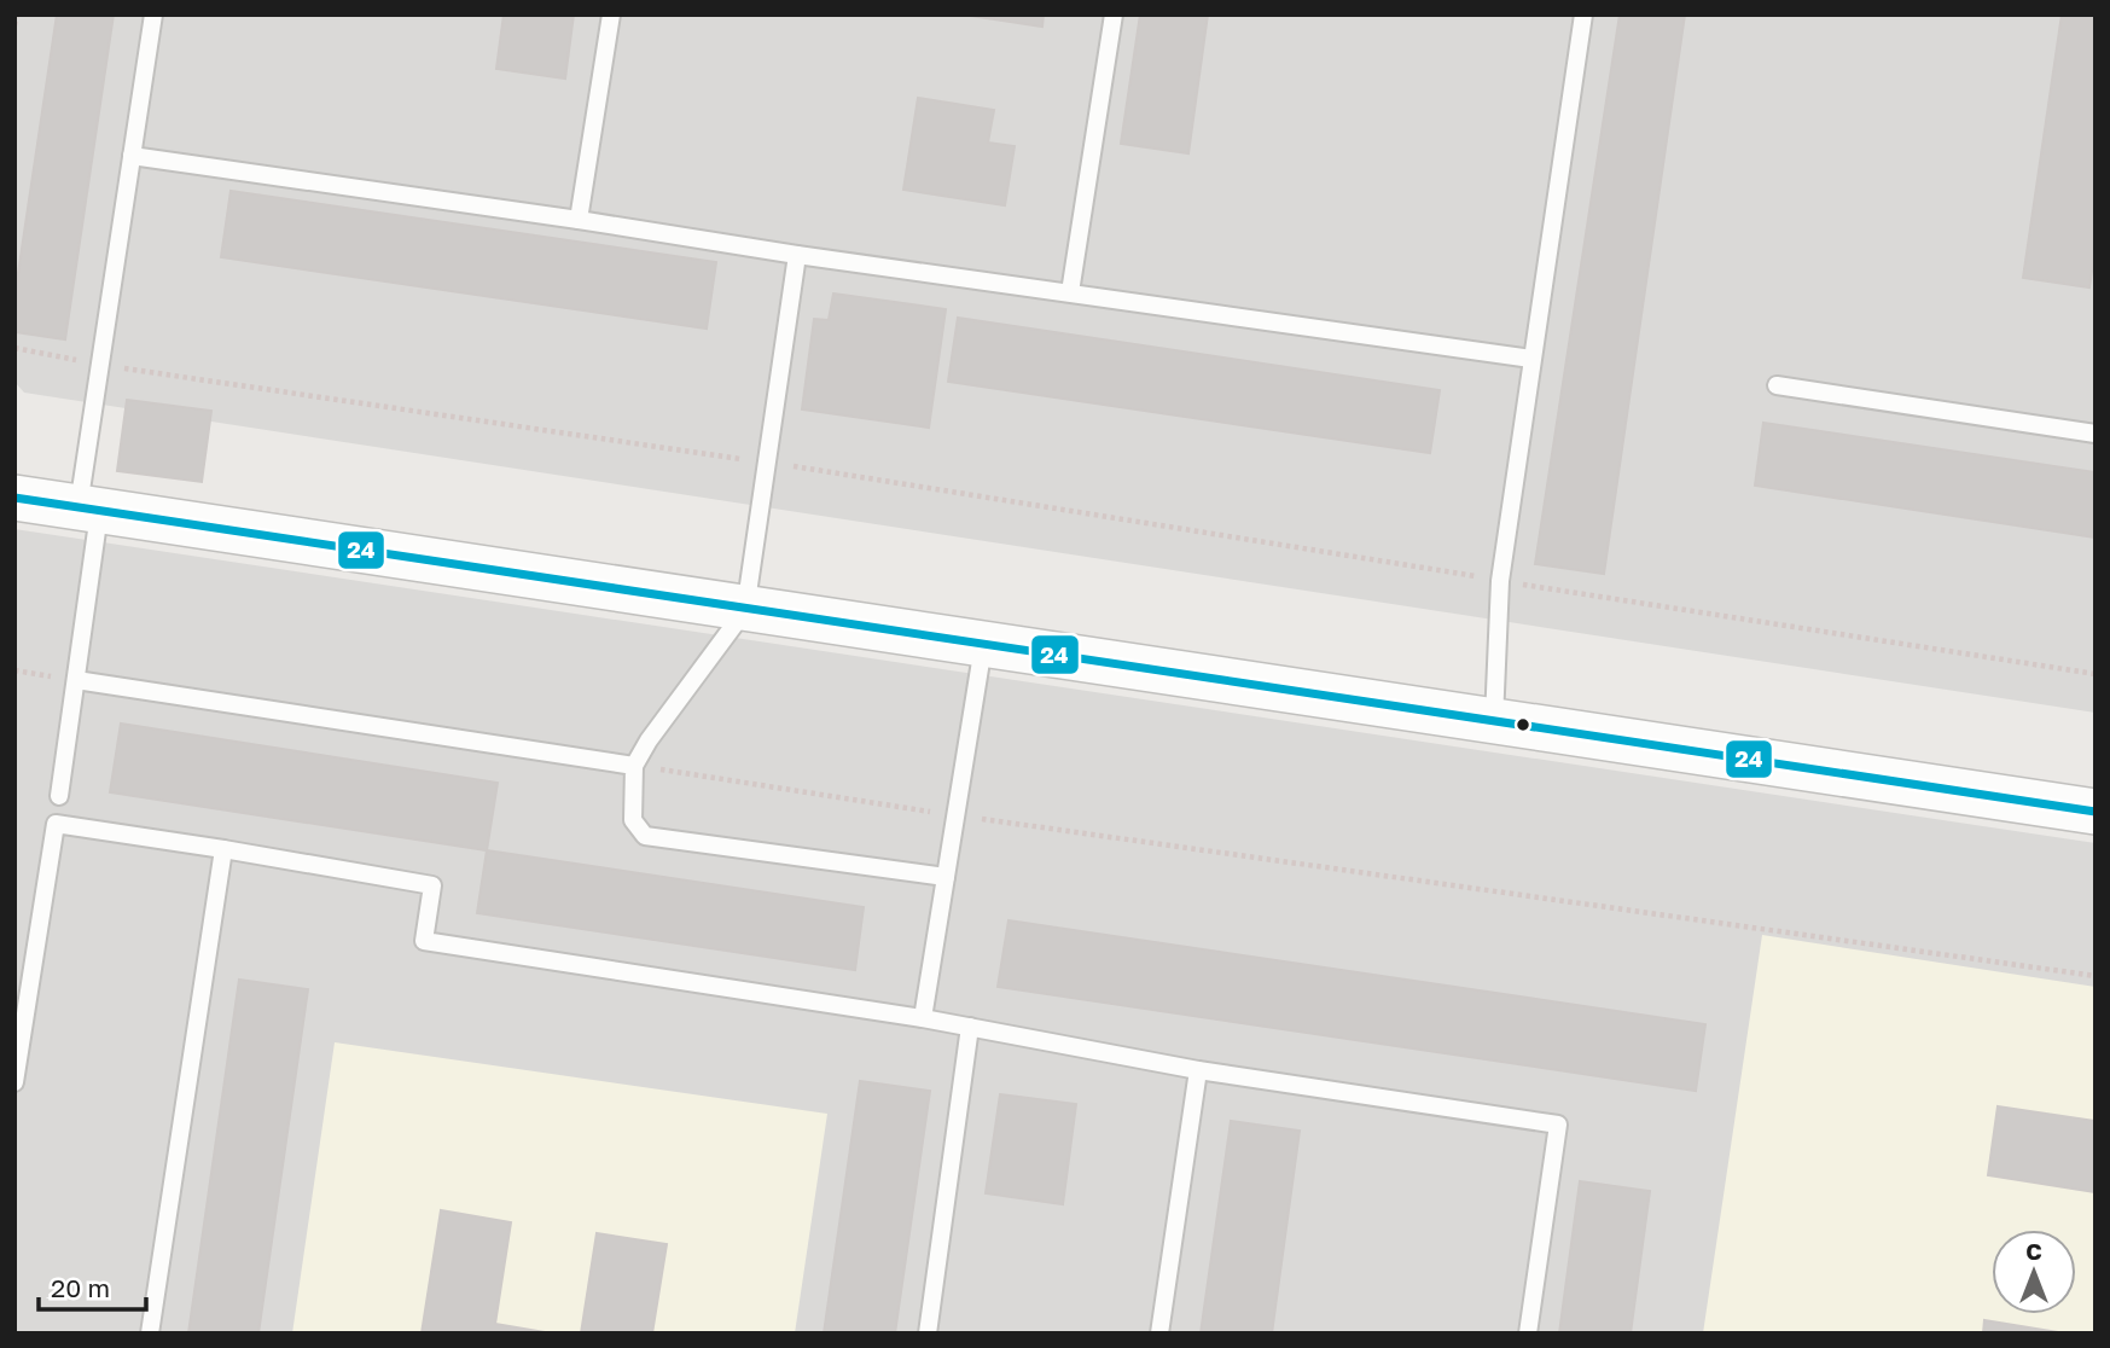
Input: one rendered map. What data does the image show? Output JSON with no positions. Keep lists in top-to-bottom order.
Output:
{
  "lines": ["transit line 24"],
  "scale_bar": "20 m",
  "north": "top"
}
